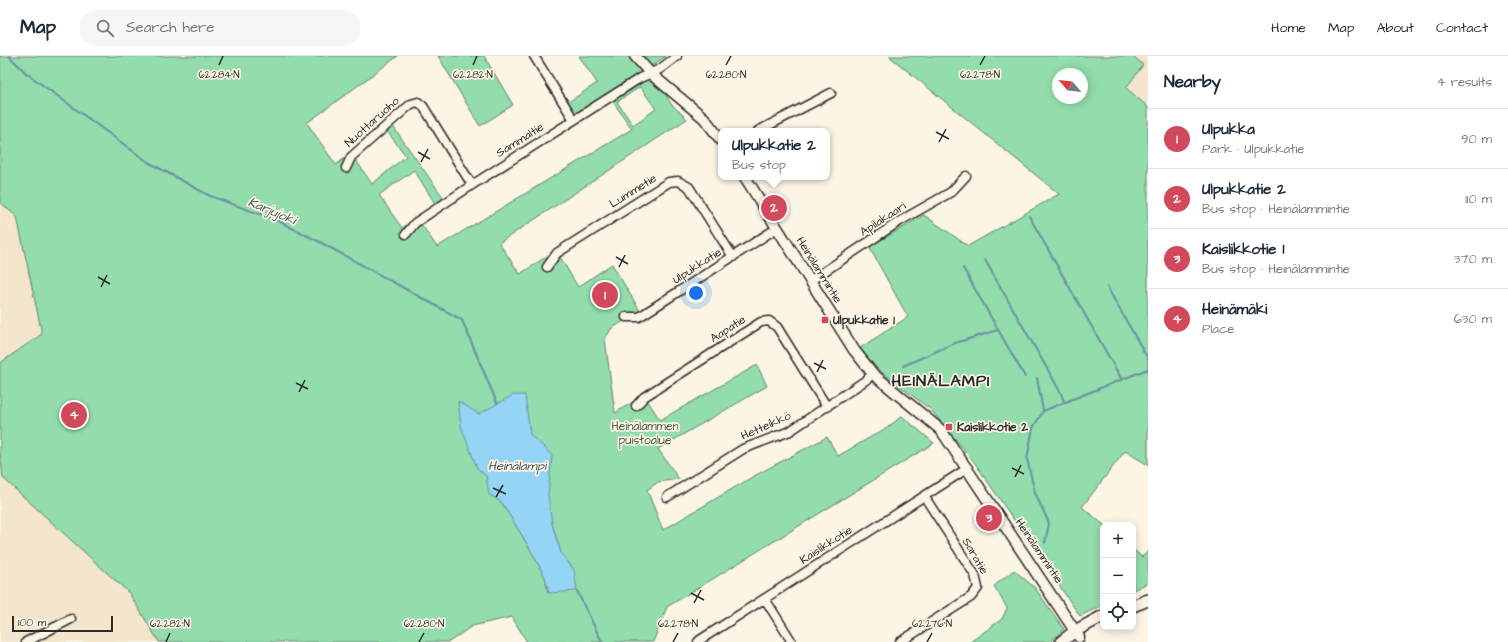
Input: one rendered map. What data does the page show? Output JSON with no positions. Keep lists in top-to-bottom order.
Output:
{
  "streets": {
    "street": [
      "Nuottaruoho",
      "Sammaltie",
      "Lummetie",
      "Apilakaari",
      "Ulpukkatie",
      "Heinälammintie",
      "Aapatie",
      "Hetteikkö",
      "Kaislikkotie",
      "Saratie"
    ]
  },
  "crossings": [
    ["Nuottaruoho", "Sammaltie"],
    ["Lummetie", "Ulpukkatie"],
    ["Apilakaari", "Heinälammintie"],
    ["Ulpukkatie", "Heinälammintie"],
    ["Heinälammintie", "Hetteikkö"],
    ["Heinälammintie", "Kaislikkotie"],
    ["Aapatie", "Hetteikkö"],
    ["Kaislikkotie", "Saratie"]
  ],
  "districts": ["HEINÄLAMPI"],
  "water": ["Karjujoki", "Heinälampi"],
  "parks": ["Heinälammen puistoalue"],
  "places": {
    "transit": ["Ulpukkatie 1", "Kaislikkotie 2"]
  },
  "scale_bar": "100 m",
  "north": "top left",
  "page": {
    "header": "Map",
    "search": "Search here",
    "nav": [
      "Home",
      "Map",
      "About",
      "Contact"
    ],
    "heading": ["Nearby", "4 results"],
    "list": [
      {
        "mark": "1",
        "name": "Ulpukka",
        "note": "Park · Ulpukkatie",
        "value": "90 m"
      },
      {
        "mark": "2",
        "name": "Ulpukkatie 2",
        "note": "Bus stop · Heinälammintie",
        "value": "110 m"
      },
      {
        "mark": "3",
        "name": "Kaislikkotie 1",
        "note": "Bus stop · Heinälammintie",
        "value": "370 m"
      },
      {
        "mark": "4",
        "name": "Heinämäki",
        "note": "Place",
        "value": "630 m"
      }
    ],
    "popup": ["Ulpukkatie 2", "Bus stop"],
    "pins": [
      "2",
      "1",
      "4",
      "3"
    ],
    "map_buttons": ["+", "−"],
    "scale": "100 m"
  },
  "coordinates": [
    "62.284°N",
    "62.282°N",
    "62.280°N",
    "62.278°N",
    "62.276°N"
  ]
}
